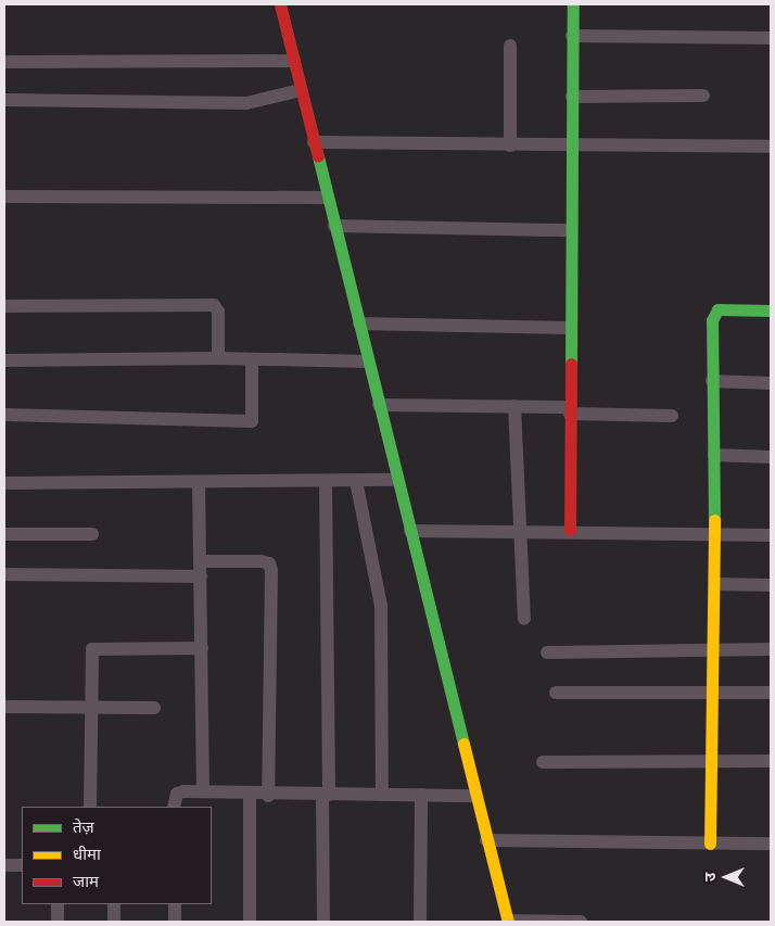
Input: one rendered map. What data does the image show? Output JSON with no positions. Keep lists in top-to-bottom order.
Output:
{
  "legend": ["तेज़", "धीमा", "जाम"],
  "north": "left"
}
